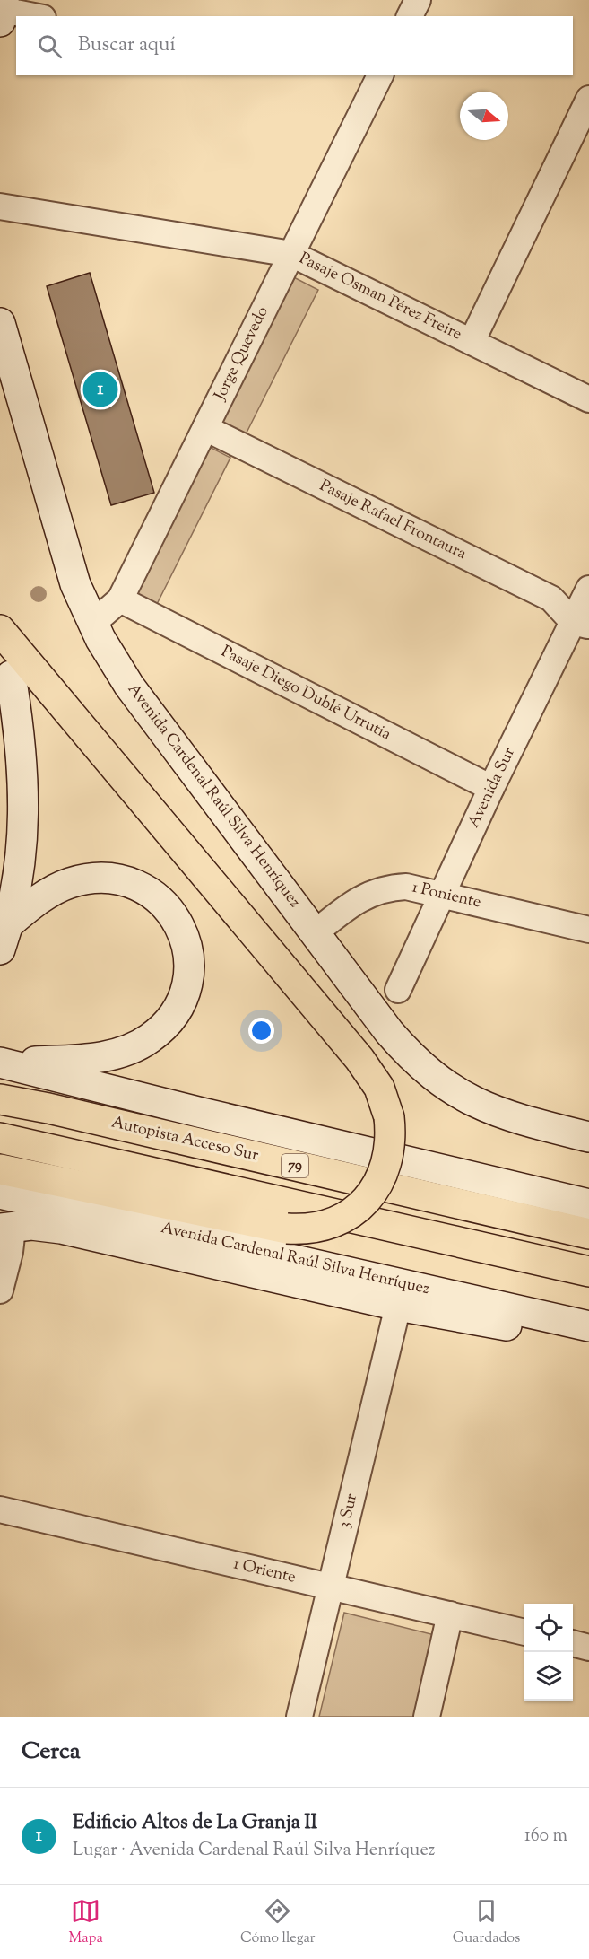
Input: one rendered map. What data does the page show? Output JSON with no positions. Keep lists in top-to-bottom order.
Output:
{
  "streets": {
    "highway": ["Autopista Acceso Sur", "79"],
    "main road": ["Avenida Cardenal Raúl Silva Henríquez"],
    "street": [
      "Pasaje Osman Pérez Freire",
      "Jorge Quevedo",
      "Pasaje Rafael Frontaura",
      "Pasaje Diego Dublé Urrutia",
      "Avenida Sur",
      "1 Poniente",
      "3 Sur",
      "1 Oriente"
    ]
  },
  "crossings": [
    ["Pasaje Osman Pérez Freire", "Jorge Quevedo"],
    ["Jorge Quevedo", "Pasaje Rafael Frontaura"],
    ["Jorge Quevedo", "Pasaje Diego Dublé Urrutia"],
    ["Jorge Quevedo", "Avenida Cardenal Raúl Silva Henríquez"],
    ["Pasaje Rafael Frontaura", "Avenida Sur"],
    ["Pasaje Diego Dublé Urrutia", "Avenida Sur"],
    ["Avenida Sur", "1 Poniente"],
    ["Avenida Cardenal Raúl Silva Henríquez", "1 Poniente"],
    ["Avenida Cardenal Raúl Silva Henríquez", "3 Sur"],
    ["3 Sur", "1 Oriente"]
  ],
  "north": "right",
  "page": {
    "search": "Buscar aquí",
    "pins": "1",
    "heading": "Cerca",
    "list": [
      {
        "mark": "1",
        "name": "Edificio Altos de La Granja II",
        "note": "Lugar · Avenida Cardenal Raúl Silva Henríquez",
        "value": "160 m"
      }
    ],
    "nav": ["Mapa", "Cómo llegar", "Guardados"]
  }
}
